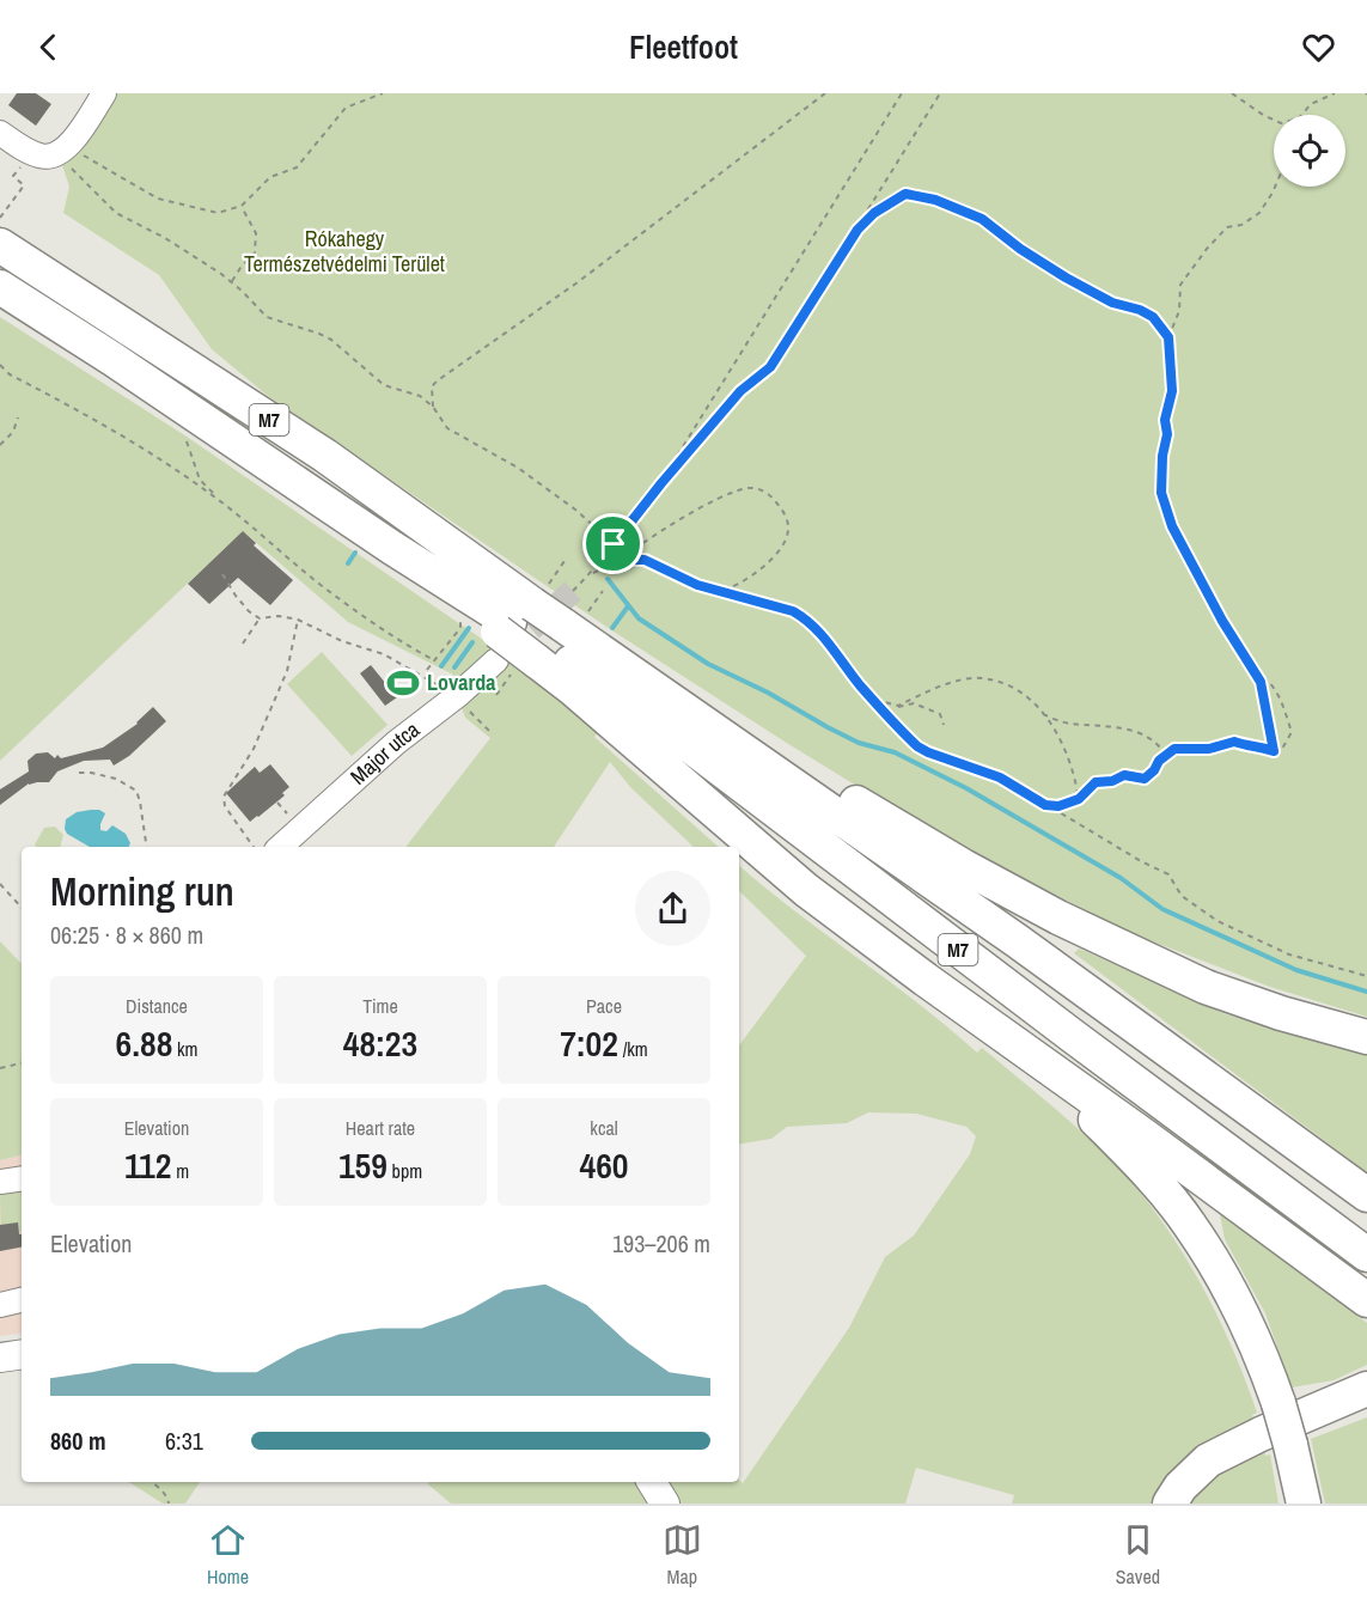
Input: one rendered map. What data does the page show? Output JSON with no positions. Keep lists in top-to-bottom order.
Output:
{
  "streets": {
    "highway": ["M7"],
    "street": ["Major utca"]
  },
  "crossings": [
    ["M7", "Major utca"]
  ],
  "parks": ["Rókahegy Természetvédelmi Terület"],
  "places": {
    "sports": ["Lovarda"]
  },
  "page": {
    "header": "Fleetfoot",
    "heading": ["Morning run", "06:25 · 8 × 860 m"],
    "stats": [
      ["Distance", "6.88 km"],
      ["Time", "48:23"],
      ["Pace", "7:02 /km"],
      ["Elevation", "112 m"],
      ["Heart rate", "159 bpm"],
      ["kcal", "460"]
    ],
    "chart": ["Elevation", "193–206 m"],
    "list": [
      {
        "name": "860 m",
        "note": "6:31"
      }
    ],
    "tabs": ["Home", "Map", "Saved"]
  }
}
